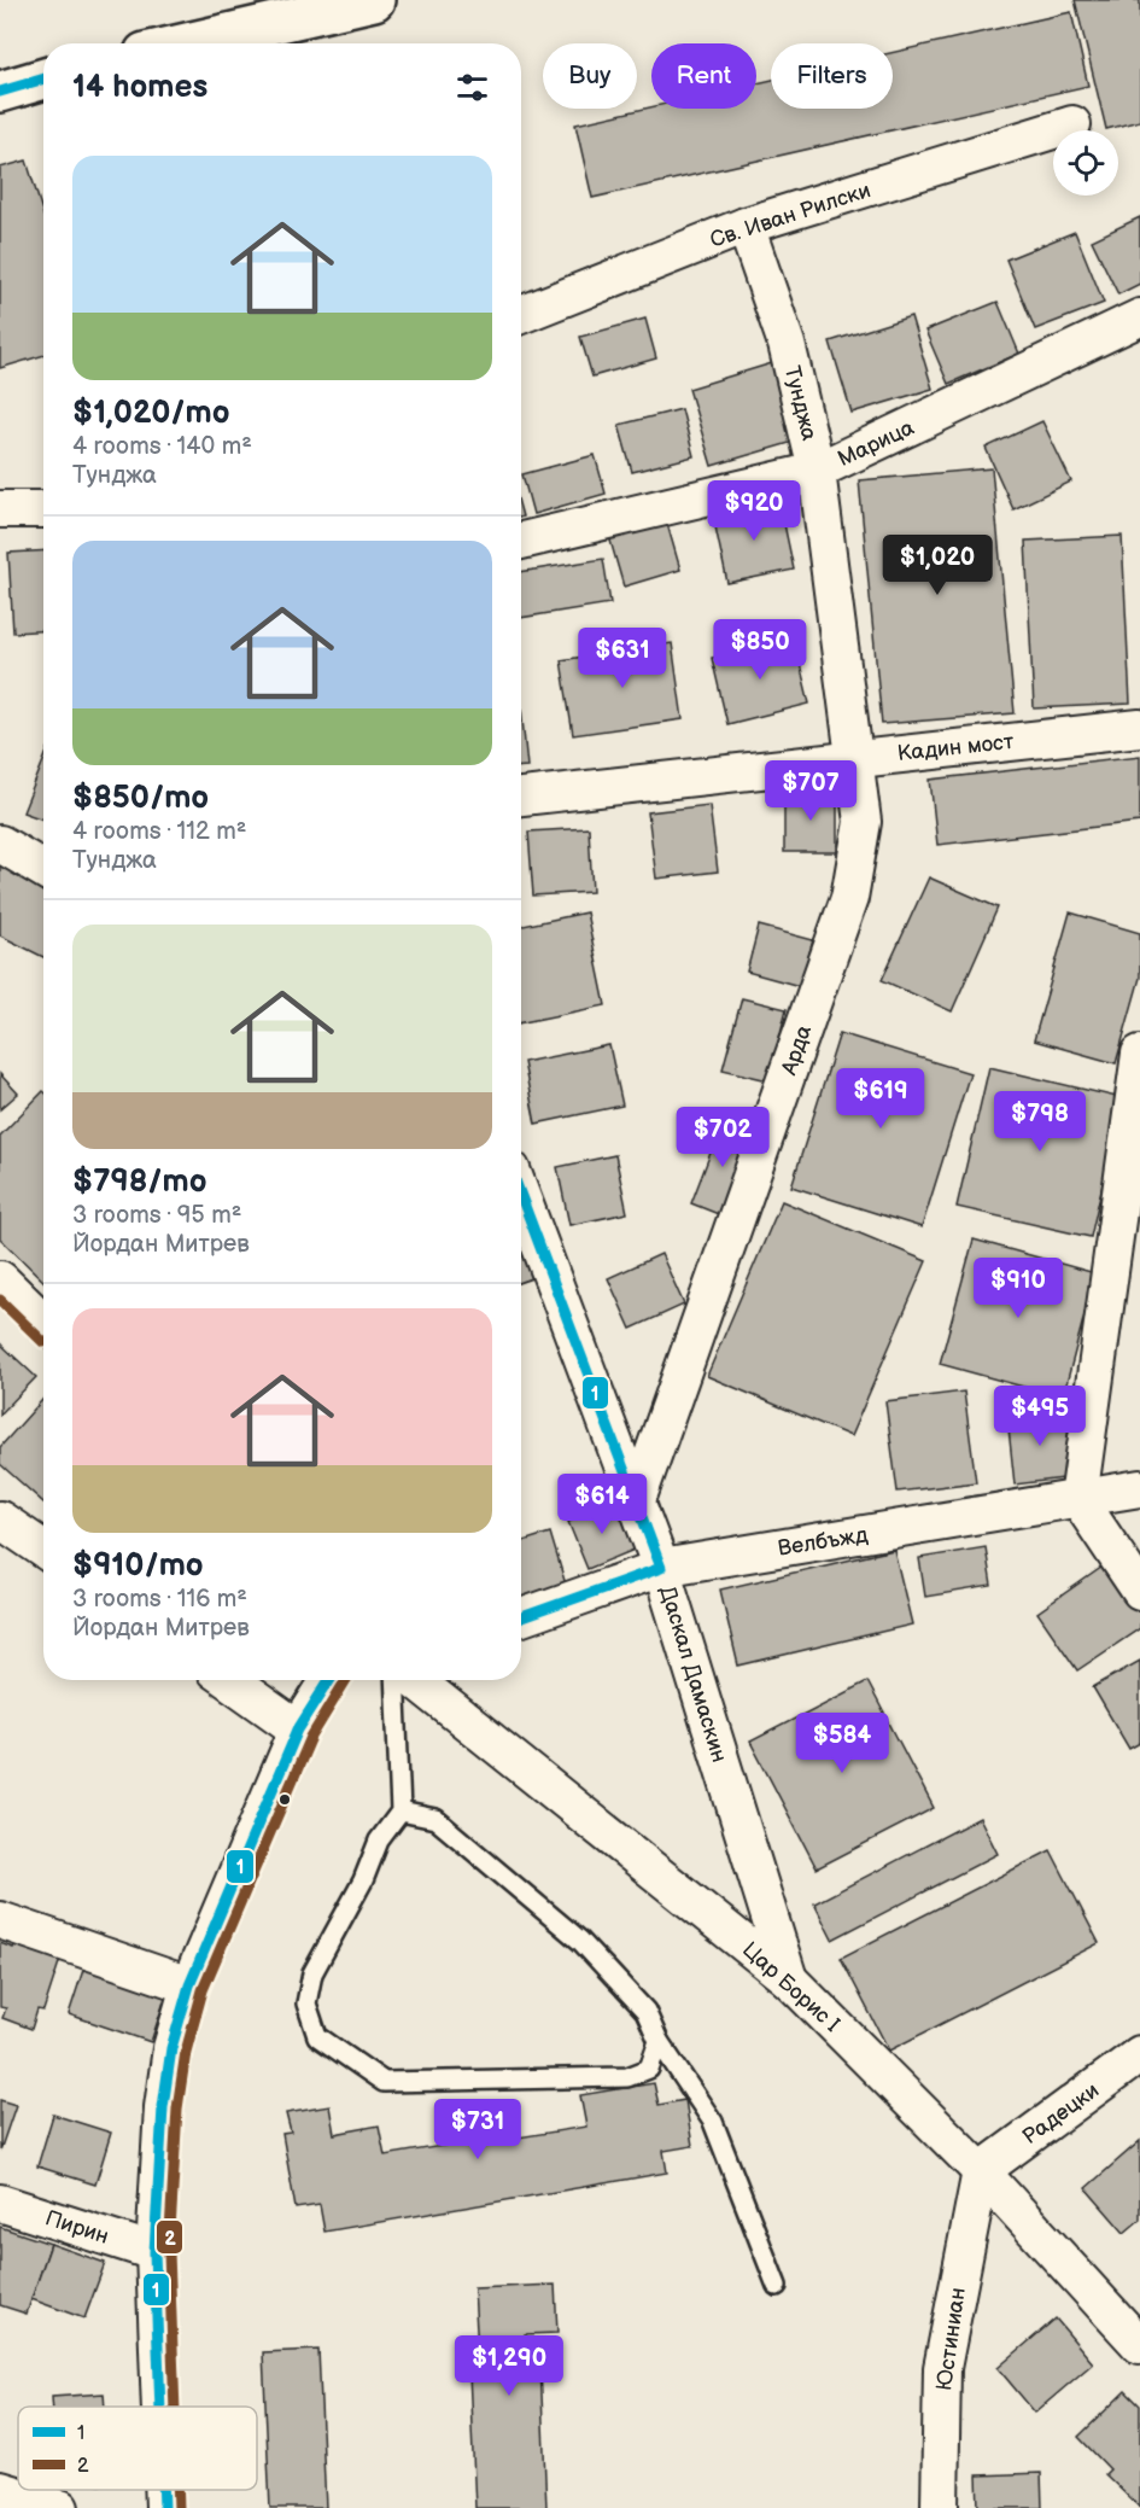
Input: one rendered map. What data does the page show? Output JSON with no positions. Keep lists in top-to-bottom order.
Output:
{
  "streets": {
    "street": [
      "Св. Иван Рилски",
      "Тунджа",
      "Марица",
      "Кадин мост",
      "Арда",
      "Велбъжд",
      "Даскал Дамаскин",
      "Цар Борис I",
      "Радецки",
      "Пирин",
      "Юстиниан"
    ]
  },
  "crossings": [
    ["Св. Иван Рилски", "Тунджа"],
    ["Тунджа", "Марица"],
    ["Тунджа", "Кадин мост"],
    ["Тунджа", "Арда"],
    ["Кадин мост", "Арда"],
    ["Арда", "Даскал Дамаскин"],
    ["Велбъжд", "Даскал Дамаскин"],
    ["Даскал Дамаскин", "Цар Борис I"],
    ["Цар Борис I", "Радецки"],
    ["Цар Борис I", "Юстиниан"],
    ["Радецки", "Юстиниан"]
  ],
  "lines": ["transit line 1", "transit line 2"],
  "legend": ["1", "2"],
  "page": {
    "chip": ["Buy", "Rent", "Filters"],
    "heading": "14 homes",
    "list": [
      {
        "name": "$1,020/mo",
        "note": "4 rooms · 140 m² · Тунджа"
      },
      {
        "name": "$850/mo",
        "note": "4 rooms · 112 m² · Тунджа"
      },
      {
        "name": "$798/mo",
        "note": "3 rooms · 95 m² · Йордан Митрев"
      },
      {
        "name": "$910/mo",
        "note": "3 rooms · 116 m² · Йордан Митрев"
      }
    ],
    "price": [
      "$920",
      "$1,020",
      "$850",
      "$631",
      "$707",
      "$619",
      "$798",
      "$702",
      "$910",
      "$495",
      "$614",
      "$584",
      "$731",
      "$1,290"
    ]
  }
}
